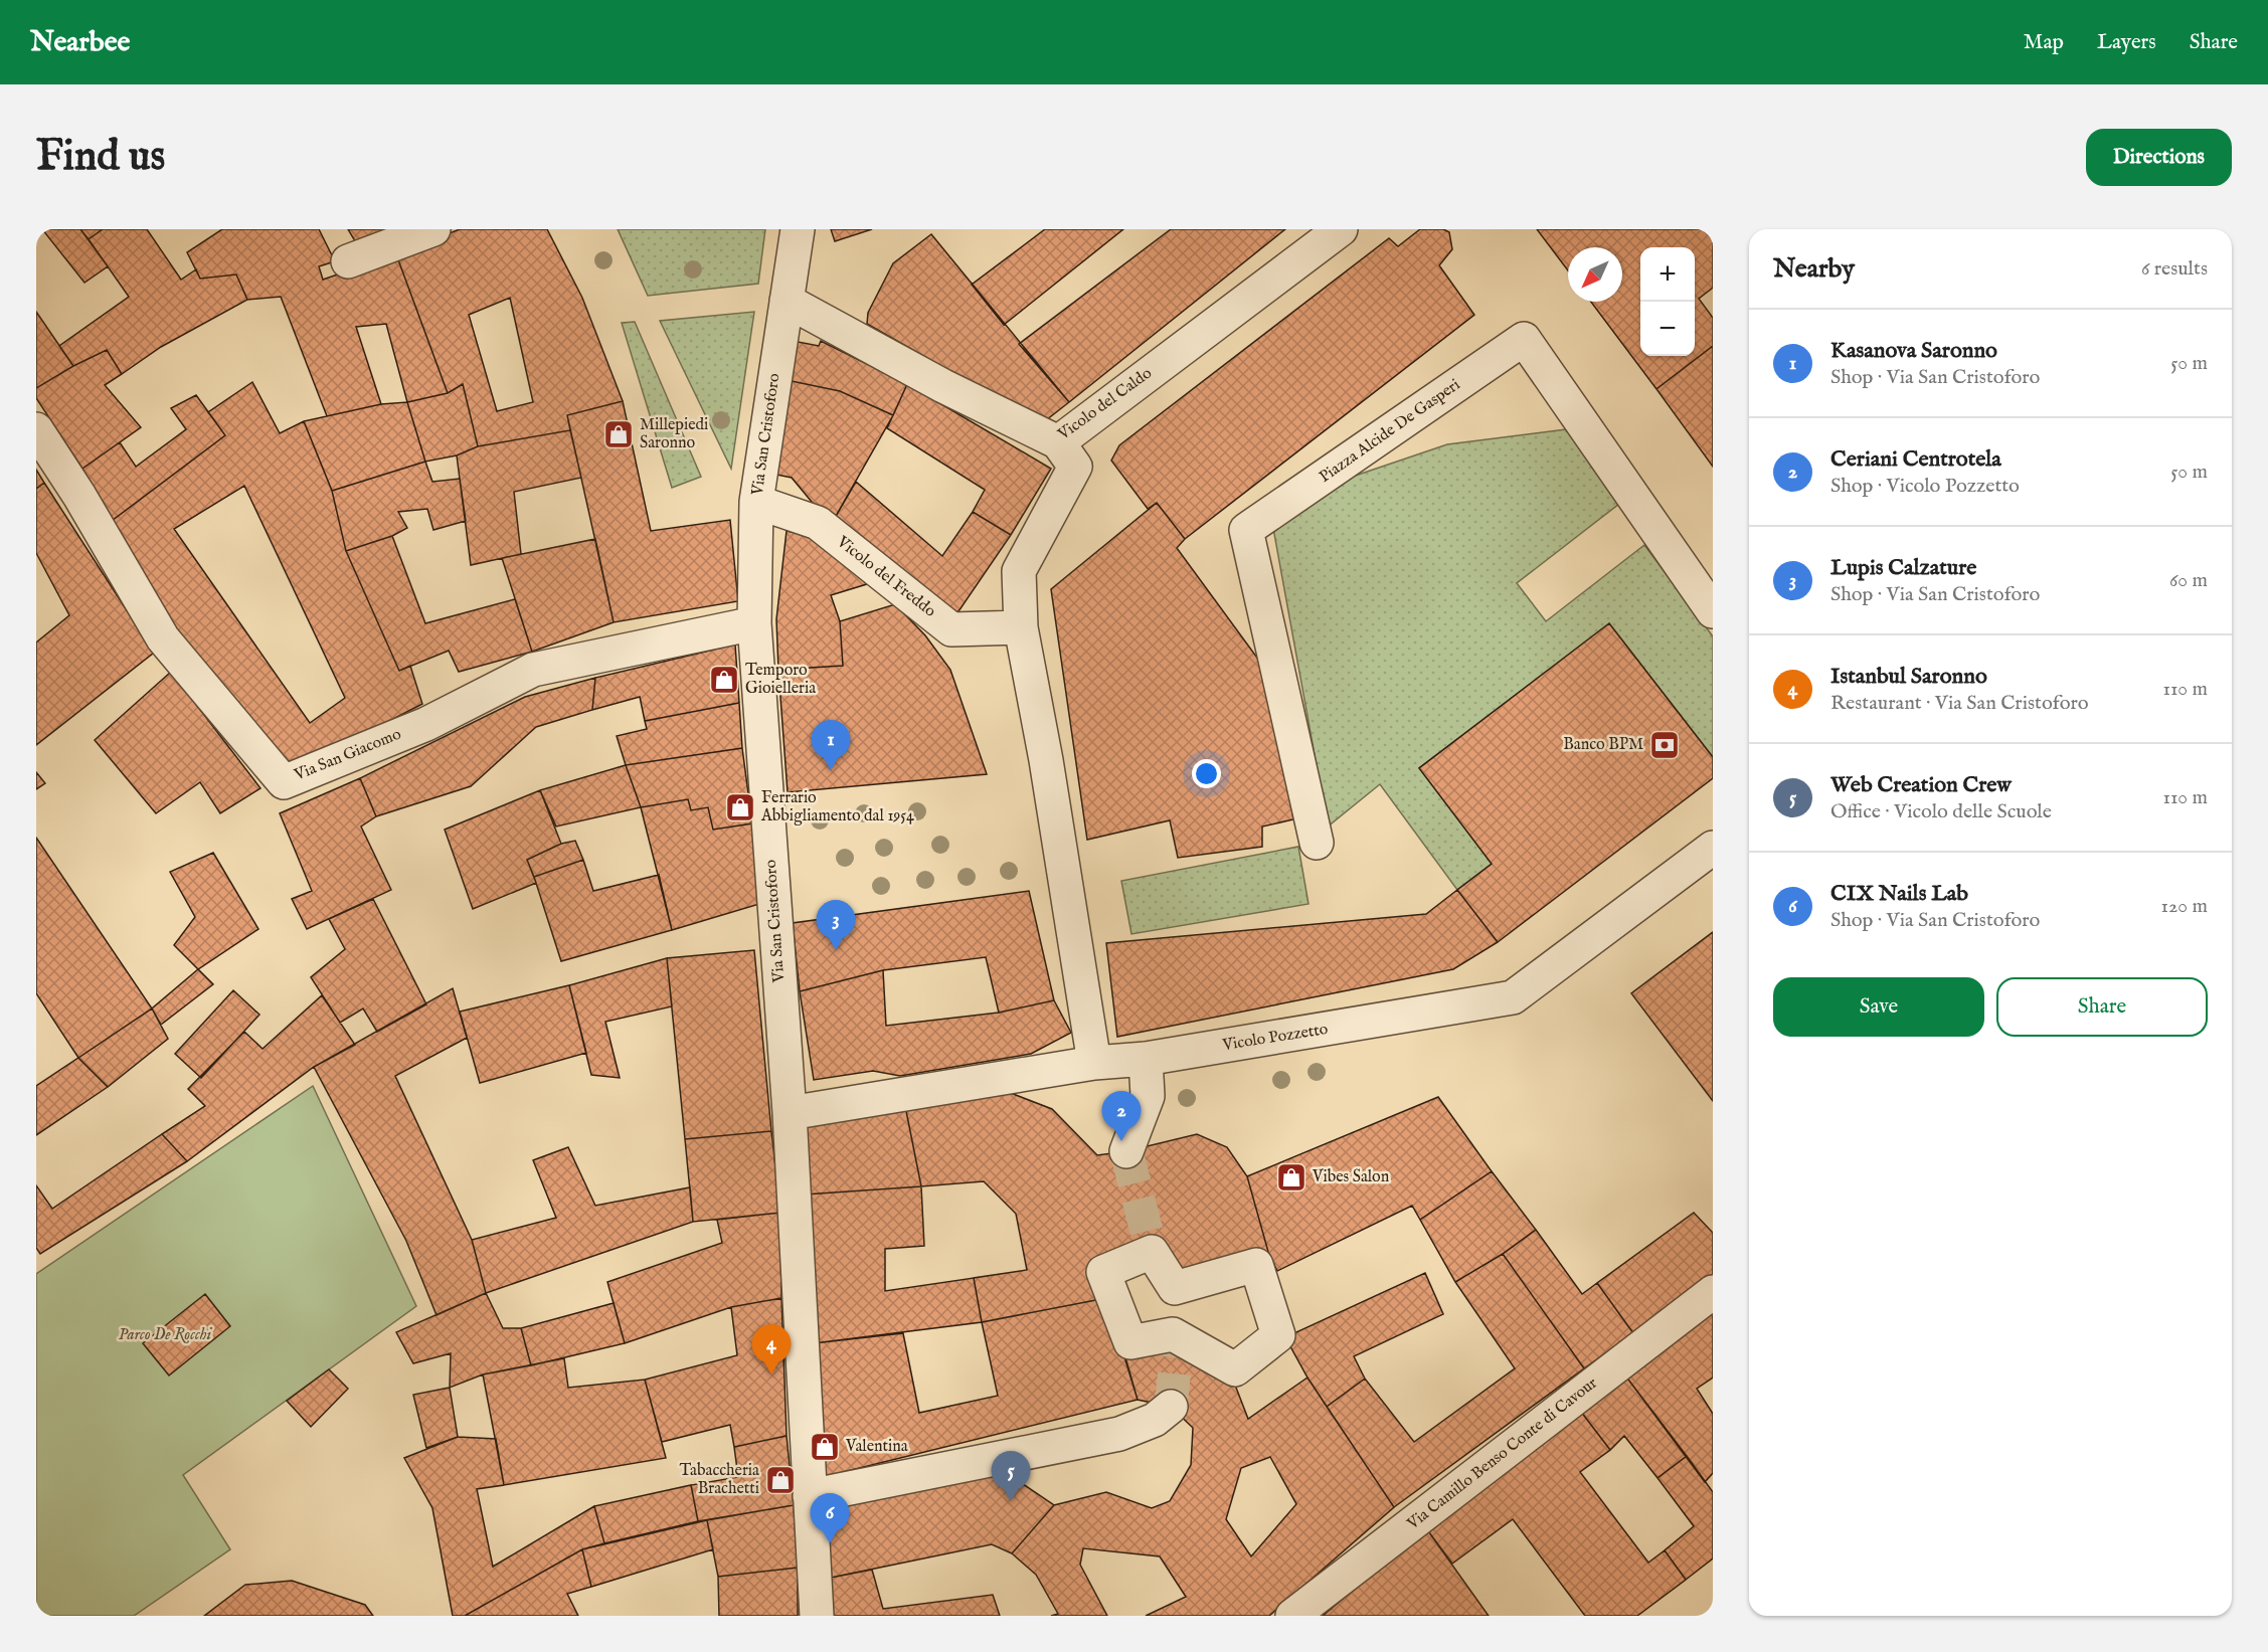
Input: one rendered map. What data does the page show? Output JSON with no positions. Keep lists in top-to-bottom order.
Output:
{
  "streets": {
    "street": [
      "Vicolo del Caldo",
      "Piazza Alcide De Gasperi",
      "Via San Cristoforo",
      "Vicolo del Freddo",
      "Via San Giacomo",
      "Vicolo Pozzetto",
      "Via Camillo Benso Conte di Cavour"
    ]
  },
  "crossings": [
    ["Vicolo del Caldo", "Via San Cristoforo"],
    ["Via San Cristoforo", "Vicolo del Freddo"],
    ["Via San Cristoforo", "Via San Giacomo"],
    ["Via San Cristoforo", "Vicolo Pozzetto"]
  ],
  "parks": ["Parco De Rocchi"],
  "places": {
    "shop": [
      "Millepiedi Saronno",
      "Temporo Gioielleria",
      "Ferrario Abbigliamento dal 1954",
      "Vibes Salon",
      "Valentina",
      "Tabaccheria Brachetti"
    ],
    "bank": ["Banco BPM"]
  },
  "north": "bottom left",
  "page": {
    "header": "Nearbee",
    "nav": ["Map", "Layers", "Share"],
    "buttons": [
      "Directions",
      ["Save", "Share"]
    ],
    "title": "Find us",
    "heading": ["Nearby", "6 results"],
    "map_buttons": ["+", "−"],
    "list": [
      {
        "mark": "1",
        "name": "Kasanova Saronno",
        "note": "Shop · Via San Cristoforo",
        "value": "50 m"
      },
      {
        "mark": "2",
        "name": "Ceriani Centrotela",
        "note": "Shop · Vicolo Pozzetto",
        "value": "50 m"
      },
      {
        "mark": "3",
        "name": "Lupis Calzature",
        "note": "Shop · Via San Cristoforo",
        "value": "60 m"
      },
      {
        "mark": "4",
        "name": "Istanbul Saronno",
        "note": "Restaurant · Via San Cristoforo",
        "value": "110 m"
      },
      {
        "mark": "5",
        "name": "Web Creation Crew",
        "note": "Office · Vicolo delle Scuole",
        "value": "110 m"
      },
      {
        "mark": "6",
        "name": "CIX Nails Lab",
        "note": "Shop · Via San Cristoforo",
        "value": "120 m"
      }
    ],
    "pins": [
      "1",
      "3",
      "2",
      "4",
      "5",
      "6"
    ]
  }
}
